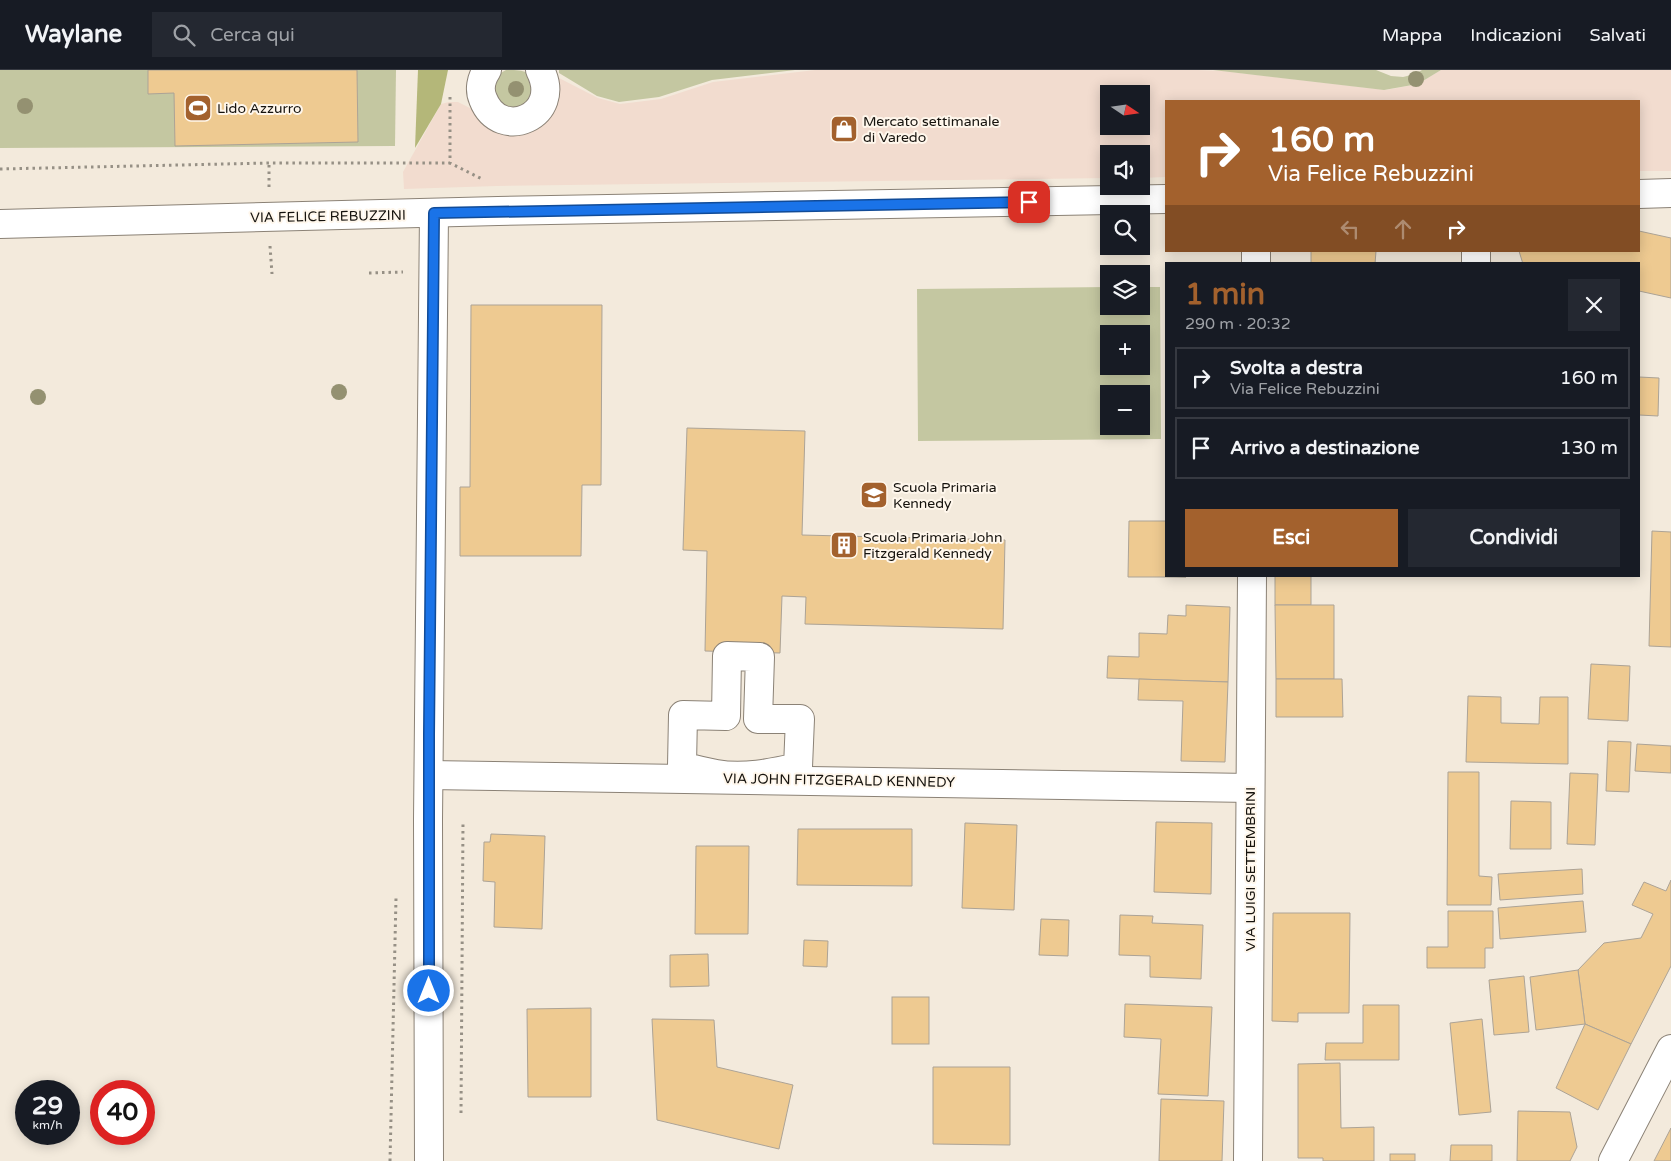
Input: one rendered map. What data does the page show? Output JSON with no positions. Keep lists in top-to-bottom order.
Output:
{
  "streets": {
    "street": ["VIA FELICE REBUZZINI", "VIA JOHN FITZGERALD KENNEDY", "VIA LUIGI SETTEMBRINI"]
  },
  "crossings": [
    ["VIA JOHN FITZGERALD KENNEDY", "VIA LUIGI SETTEMBRINI"]
  ],
  "places": {
    "sports": ["Lido Azzurro"],
    "shop": ["Mercato settimanale di Varedo"],
    "school or university": ["Scuola Primaria Kennedy"],
    "building": ["Scuola Primaria John Fitzgerald Kennedy"]
  },
  "north": "right",
  "page": {
    "header": "Waylane",
    "search": "Cerca qui",
    "nav": ["Mappa", "Indicazioni", "Salvati"],
    "map_buttons": ["+", "−"],
    "turn": ["160 m", "Via Felice Rebuzzini"],
    "heading": ["1 min", "290 m · 20:32"],
    "list": [
      {
        "name": "Svolta a destra",
        "note": "Via Felice Rebuzzini",
        "value": "160 m"
      },
      {
        "name": "Arrivo a destinazione",
        "value": "130 m"
      }
    ],
    "buttons": ["Esci", "Condividi"],
    "speed": "29 km/h",
    "limit": "40"
  }
}
